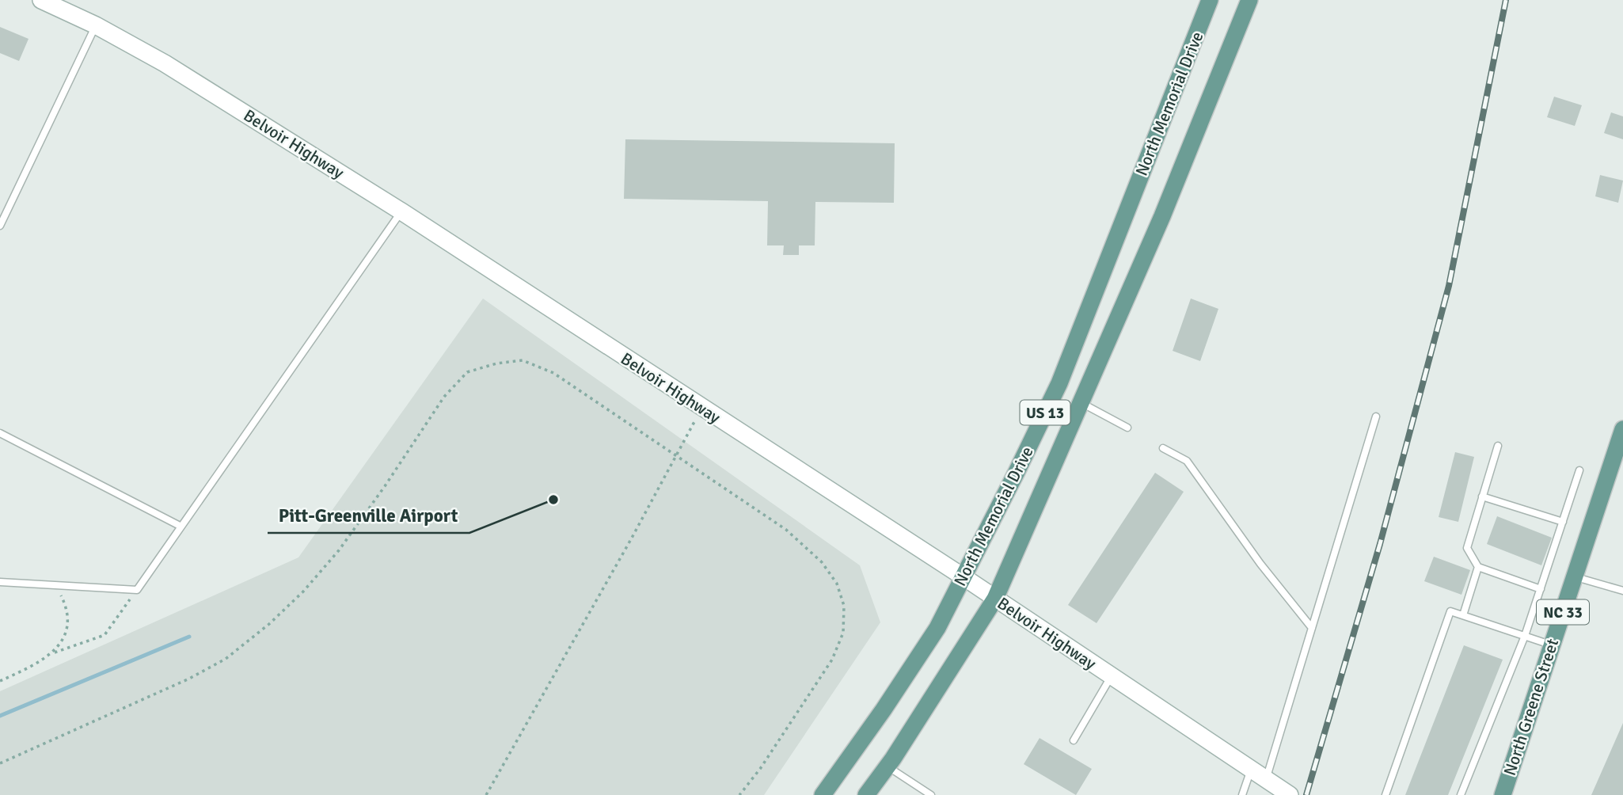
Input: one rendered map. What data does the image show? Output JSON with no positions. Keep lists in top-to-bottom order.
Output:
{
  "streets": {
    "main road": [
      "North Memorial Drive",
      "US 13",
      "NC 33",
      "North Greene Street"
    ],
    "street": ["Belvoir Highway"]
  },
  "crossings": [
    ["North Memorial Drive", "Belvoir Highway"]
  ],
  "places": ["Pitt-Greenville Airport"]
}
